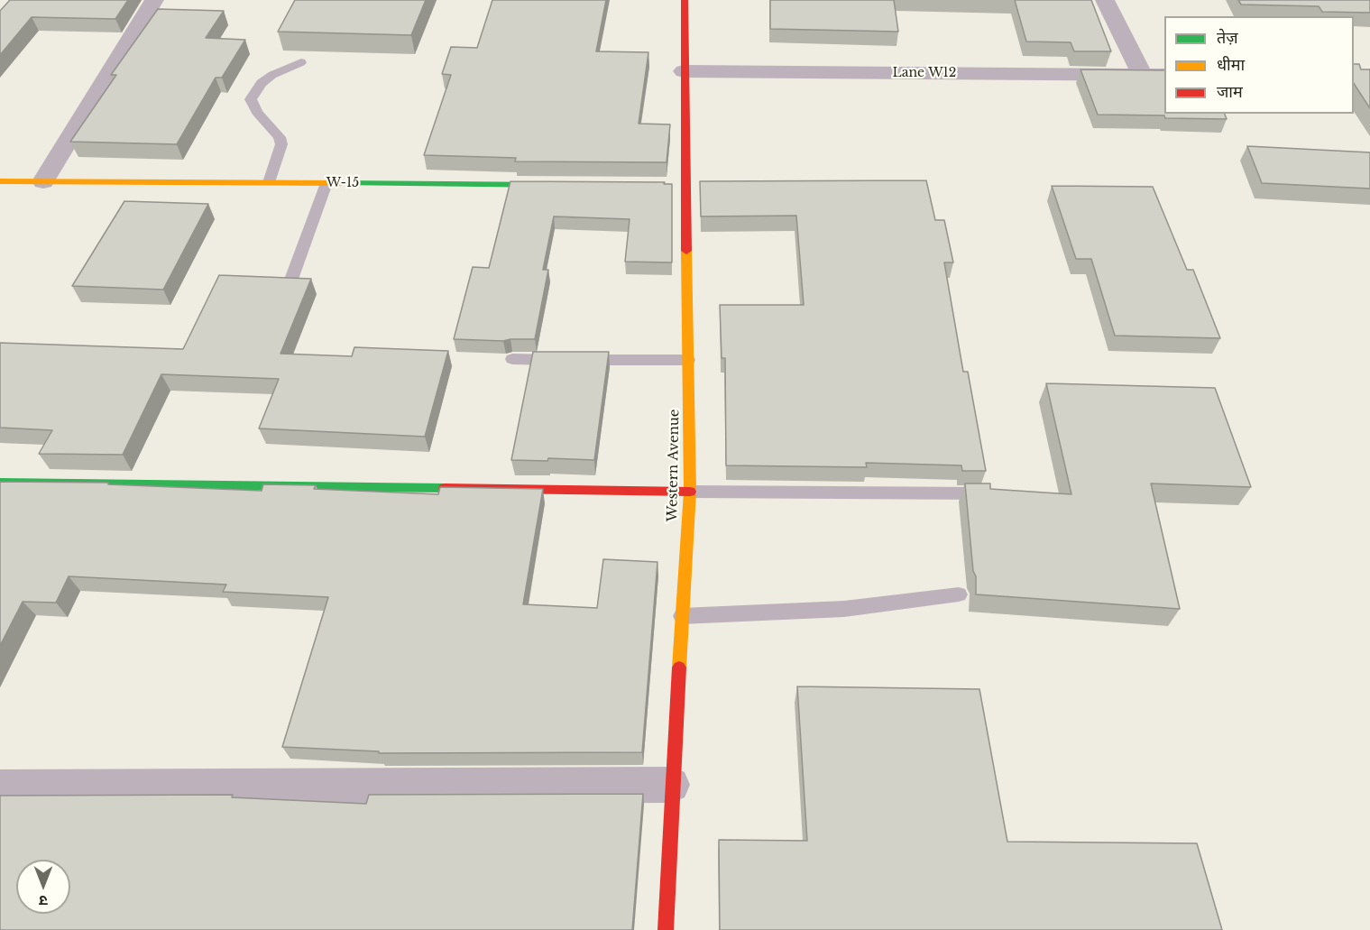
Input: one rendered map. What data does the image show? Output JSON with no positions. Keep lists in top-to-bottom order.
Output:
{
  "streets": {
    "street": ["Lane W12", "W-15", "Western Avenue"]
  },
  "crossings": [
    ["Lane W12", "Western Avenue"]
  ],
  "legend": ["तेज़", "धीमा", "जाम"],
  "north": "bottom"
}
